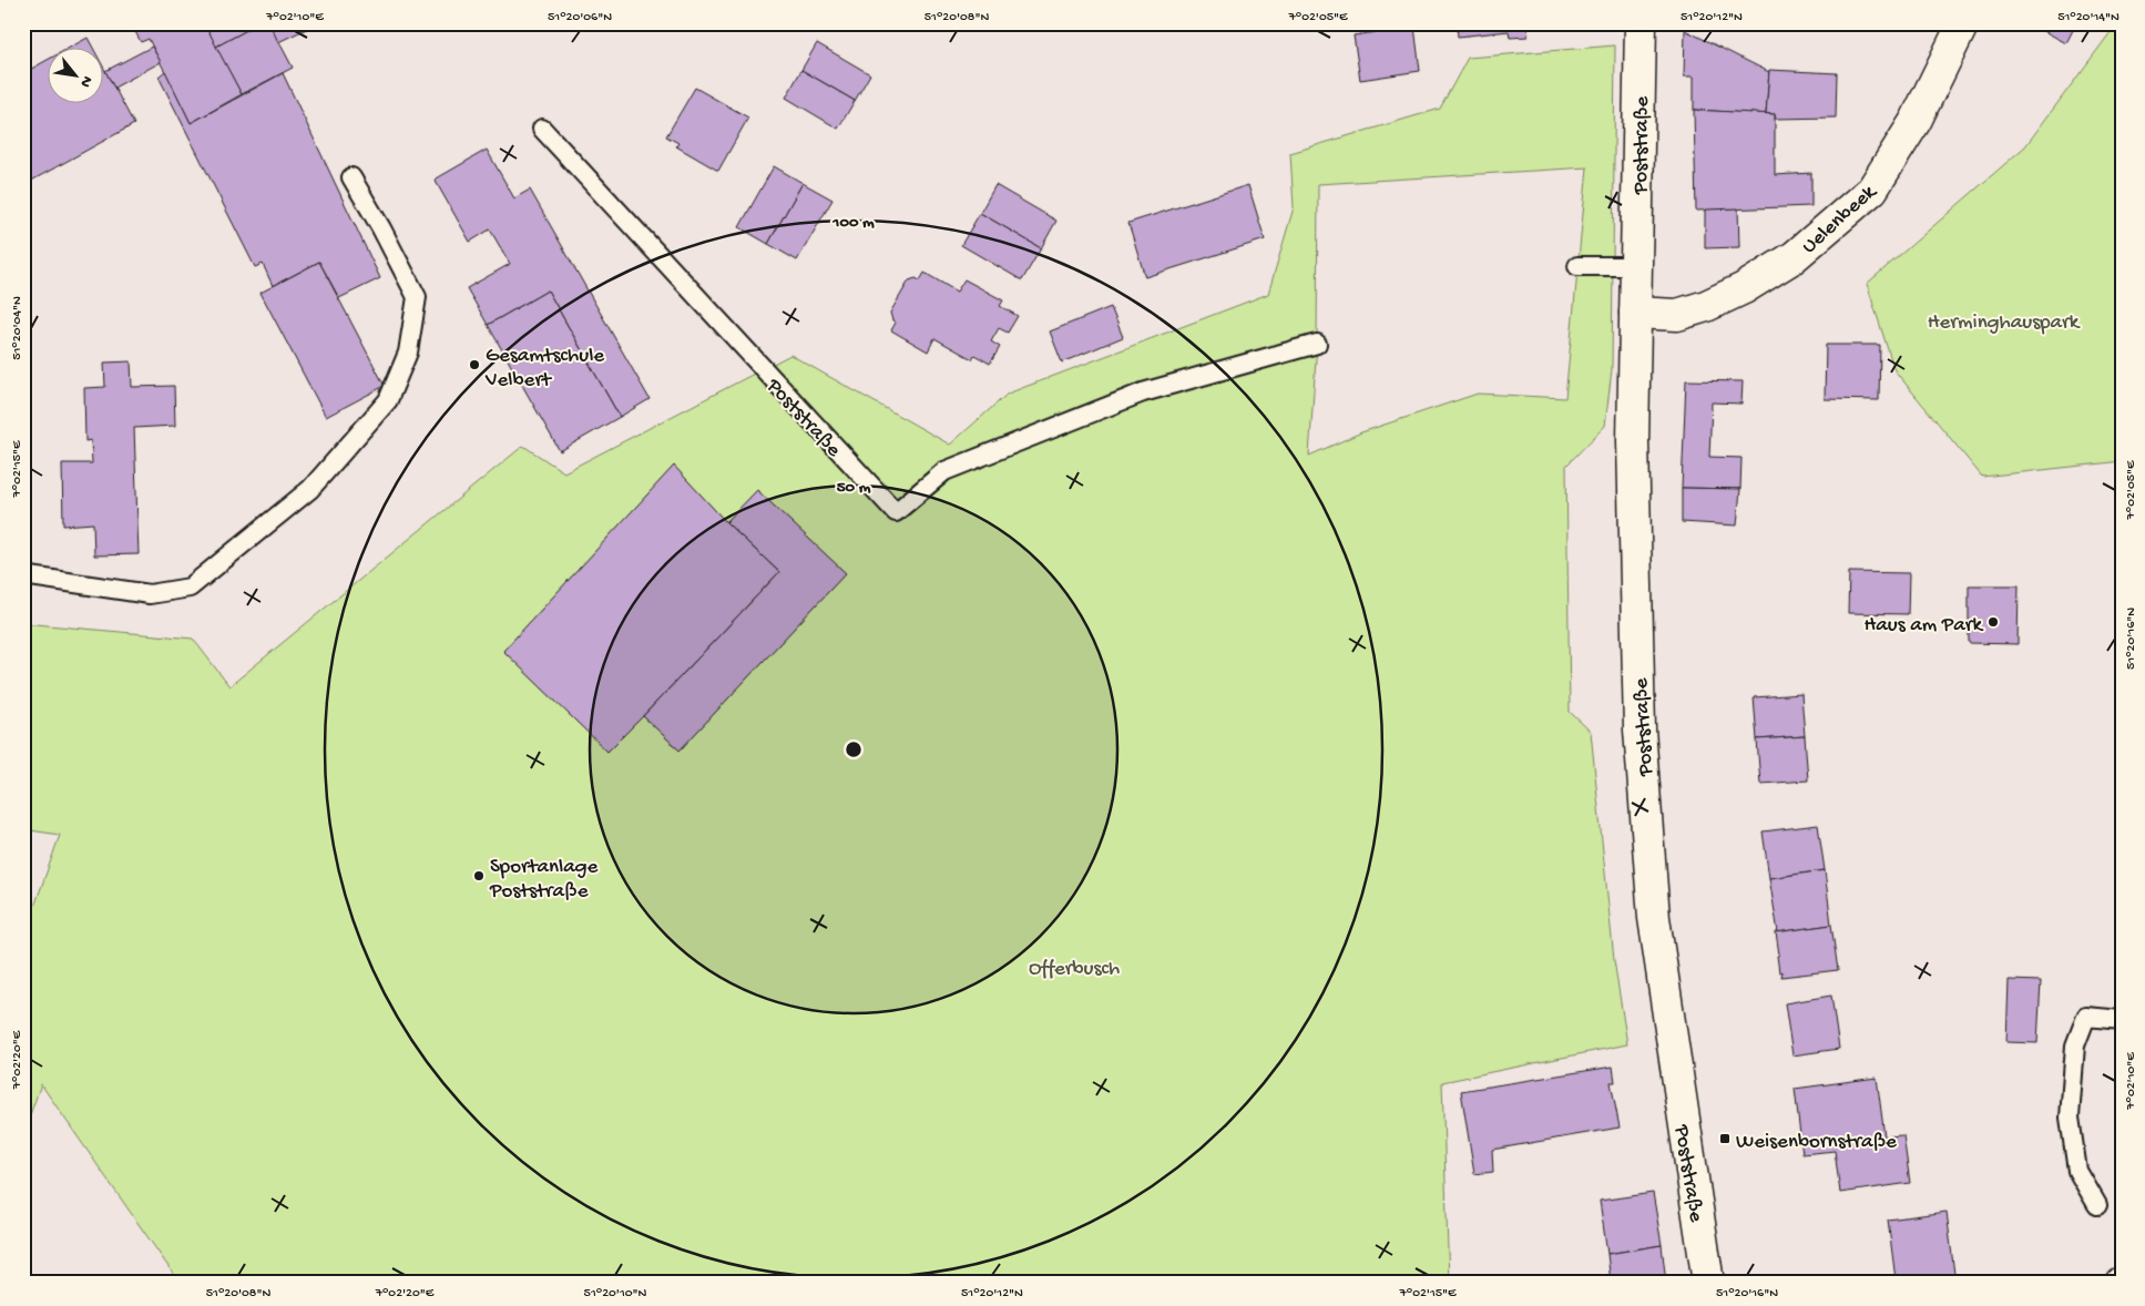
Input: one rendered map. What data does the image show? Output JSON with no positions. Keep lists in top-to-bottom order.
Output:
{
  "streets": {
    "street": ["Poststraße", "Uelenbeek"]
  },
  "crossings": [
    ["Poststraße", "Uelenbeek"]
  ],
  "parks": ["Herminghauspark", "Offerbusch"],
  "places": {
    "other": ["Gesamtschule Velbert", "Haus am Park", "Sportanlage Poststraße"],
    "transit": ["Weisenbornstraße"]
  },
  "north": "bottom right",
  "coordinates": [
    "7°02'10\"E",
    "51°20'06\"N",
    "51°20'08\"N",
    "7°02'05\"E",
    "51°20'12\"N",
    "51°20'14\"N",
    "51°20'04\"N",
    "7°02'15\"E",
    "51°20'16\"N",
    "7°02'20\"E",
    "51°20'10\"N"
  ],
  "rings": ["100 m", "50 m"]
}
